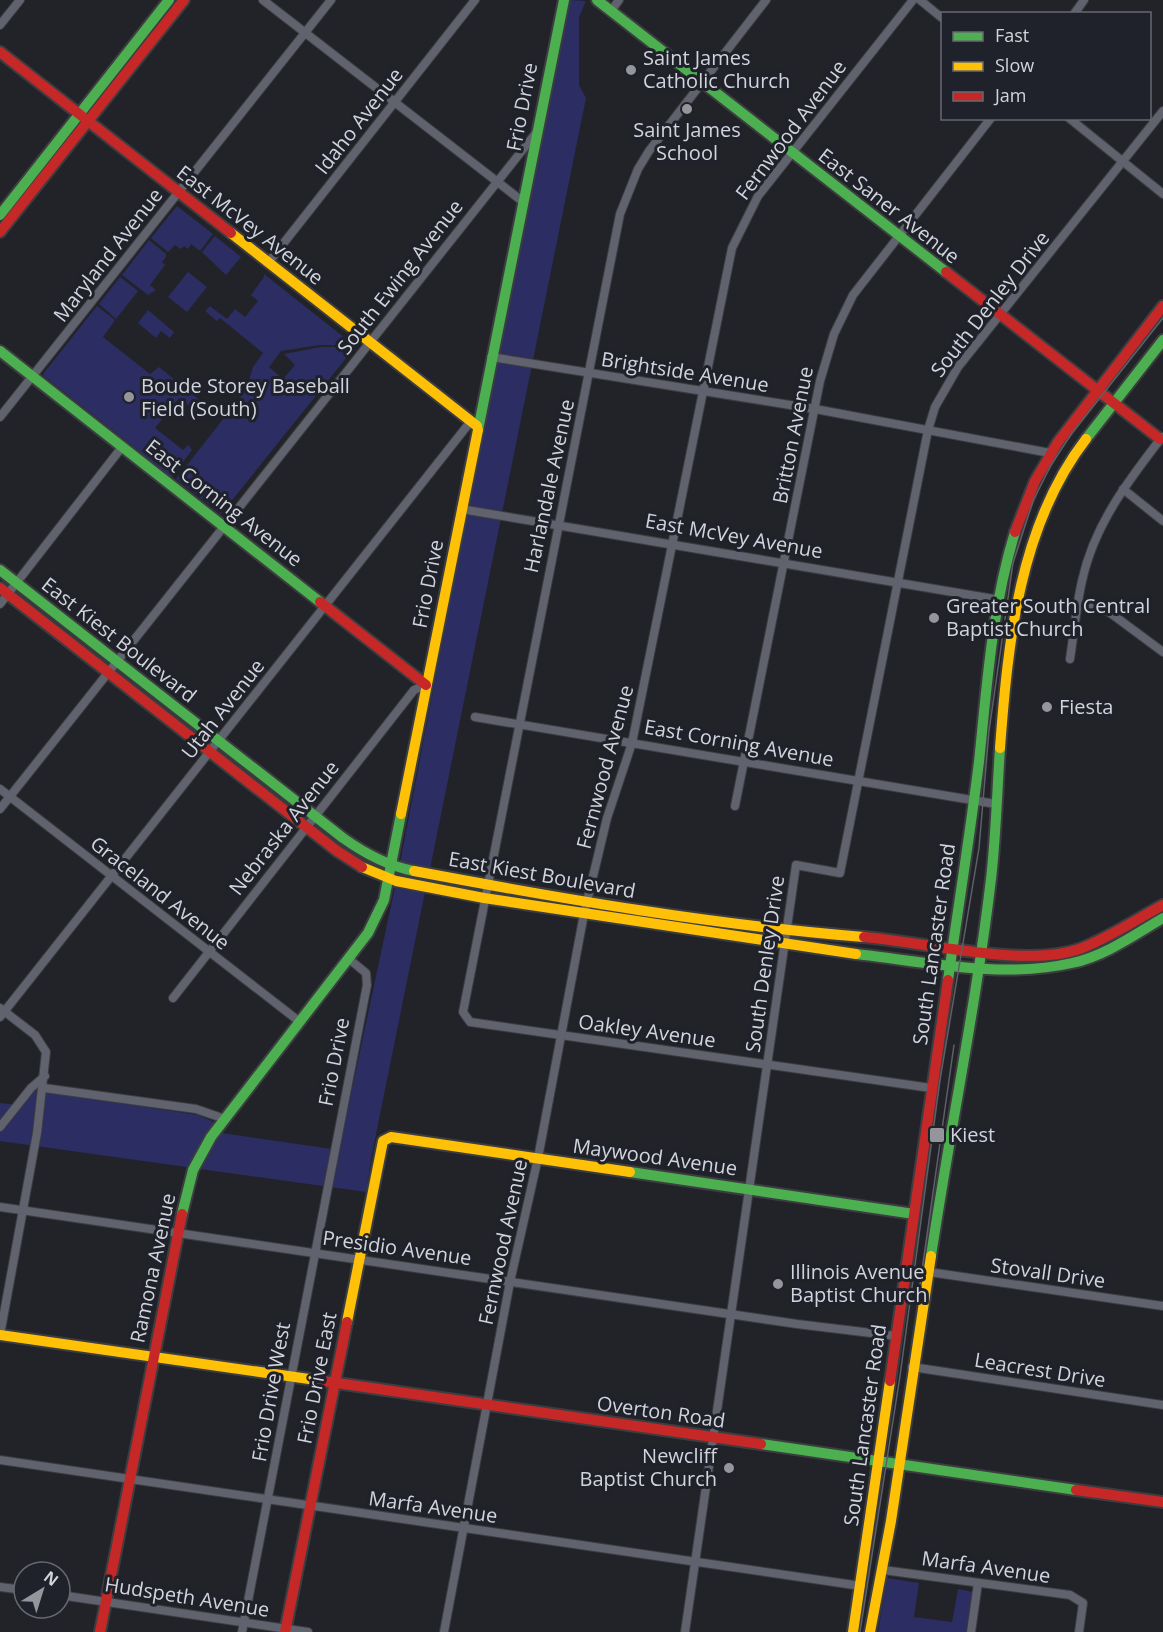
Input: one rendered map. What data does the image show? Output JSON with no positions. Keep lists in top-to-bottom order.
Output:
{
  "streets": {
    "main road": [
      "Frio Drive",
      "East Saner Avenue",
      "East McVey Avenue",
      "East Corning Avenue",
      "East Kiest Boulevard",
      "South Lancaster Road",
      "Maywood Avenue",
      "Ramona Avenue",
      "Frio Drive East",
      "Overton Road"
    ],
    "street": [
      "Idaho Avenue",
      "Fernwood Avenue",
      "Maryland Avenue",
      "South Ewing Avenue",
      "South Denley Drive",
      "Brightside Avenue",
      "Britton Avenue",
      "Harlandale Avenue",
      "Utah Avenue",
      "Nebraska Avenue",
      "Graceland Avenue",
      "Oakley Avenue",
      "Presidio Avenue",
      "Stovall Drive",
      "Leacrest Drive",
      "Frio Drive West",
      "Marfa Avenue",
      "Hudspeth Avenue"
    ]
  },
  "crossings": [
    ["Frio Drive", "East McVey Avenue"],
    ["Frio Drive", "South Ewing Avenue"],
    ["Frio Drive", "Brightside Avenue"],
    ["Frio Drive", "East Corning Avenue"],
    ["Frio Drive", "East Kiest Boulevard"],
    ["Frio Drive", "Utah Avenue"],
    ["Frio Drive", "Nebraska Avenue"],
    ["Frio Drive", "Ramona Avenue"],
    ["Frio Drive", "Frio Drive West"],
    ["Idaho Avenue", "East McVey Avenue"],
    ["Fernwood Avenue", "East Saner Avenue"],
    ["Fernwood Avenue", "East McVey Avenue"],
    ["Fernwood Avenue", "Brightside Avenue"],
    ["Fernwood Avenue", "East Corning Avenue"],
    ["Fernwood Avenue", "East Kiest Boulevard"],
    ["Fernwood Avenue", "Oakley Avenue"],
    ["Fernwood Avenue", "Maywood Avenue"],
    ["Fernwood Avenue", "Presidio Avenue"],
    ["Fernwood Avenue", "Overton Road"],
    ["Fernwood Avenue", "Marfa Avenue"],
    ["East Saner Avenue", "South Denley Drive"],
    ["East Saner Avenue", "Britton Avenue"],
    ["East Saner Avenue", "Harlandale Avenue"],
    ["East Saner Avenue", "South Lancaster Road"],
    ["East McVey Avenue", "Maryland Avenue"],
    ["East McVey Avenue", "South Ewing Avenue"],
    ["East McVey Avenue", "South Denley Drive"],
    ["East McVey Avenue", "Britton Avenue"],
    ["East McVey Avenue", "Harlandale Avenue"],
    ["East McVey Avenue", "Utah Avenue"],
    ["East McVey Avenue", "South Lancaster Road"],
    ["Maryland Avenue", "East Corning Avenue"],
    ["South Ewing Avenue", "East Corning Avenue"],
    ["South Ewing Avenue", "East Kiest Boulevard"],
    ["South Ewing Avenue", "Graceland Avenue"],
    ["South Denley Drive", "Brightside Avenue"],
    ["South Denley Drive", "East Corning Avenue"],
    ["South Denley Drive", "East Kiest Boulevard"],
    ["South Denley Drive", "Oakley Avenue"],
    ["South Denley Drive", "Maywood Avenue"],
    ["South Denley Drive", "Presidio Avenue"],
    ["South Denley Drive", "Overton Road"],
    ["South Denley Drive", "Marfa Avenue"],
    ["Brightside Avenue", "Britton Avenue"],
    ["Brightside Avenue", "Harlandale Avenue"],
    ["Brightside Avenue", "South Lancaster Road"],
    ["Britton Avenue", "East Corning Avenue"],
    ["Harlandale Avenue", "East Corning Avenue"],
    ["Harlandale Avenue", "East Kiest Boulevard"],
    ["Harlandale Avenue", "Oakley Avenue"],
    ["East Corning Avenue", "Utah Avenue"],
    ["East Corning Avenue", "Nebraska Avenue"],
    ["East Corning Avenue", "South Lancaster Road"],
    ["East Kiest Boulevard", "Utah Avenue"],
    ["East Kiest Boulevard", "Nebraska Avenue"],
    ["East Kiest Boulevard", "South Lancaster Road"],
    ["Utah Avenue", "Graceland Avenue"],
    ["Nebraska Avenue", "Graceland Avenue"],
    ["Graceland Avenue", "Ramona Avenue"],
    ["South Lancaster Road", "Oakley Avenue"],
    ["South Lancaster Road", "Maywood Avenue"],
    ["South Lancaster Road", "Presidio Avenue"],
    ["South Lancaster Road", "Stovall Drive"],
    ["South Lancaster Road", "Leacrest Drive"],
    ["South Lancaster Road", "Overton Road"],
    ["South Lancaster Road", "Marfa Avenue"],
    ["Maywood Avenue", "Frio Drive East"],
    ["Presidio Avenue", "Ramona Avenue"],
    ["Presidio Avenue", "Frio Drive East"],
    ["Presidio Avenue", "Frio Drive West"],
    ["Ramona Avenue", "Overton Road"],
    ["Ramona Avenue", "Marfa Avenue"],
    ["Ramona Avenue", "Hudspeth Avenue"],
    ["Frio Drive East", "Overton Road"],
    ["Frio Drive East", "Marfa Avenue"],
    ["Frio Drive East", "Hudspeth Avenue"],
    ["Frio Drive West", "Overton Road"],
    ["Frio Drive West", "Marfa Avenue"],
    ["Frio Drive West", "Hudspeth Avenue"]
  ],
  "places": {
    "other": [
      "Saint James Catholic Church",
      "Saint James School",
      "Boude Storey Baseball Field (South)",
      "Greater South Central Baptist Church",
      "Fiesta",
      "Illinois Avenue Baptist Church",
      "Newcliff Baptist Church"
    ],
    "transit": ["Kiest"]
  },
  "legend": ["Fast", "Slow", "Jam"],
  "north": "top right"
}
